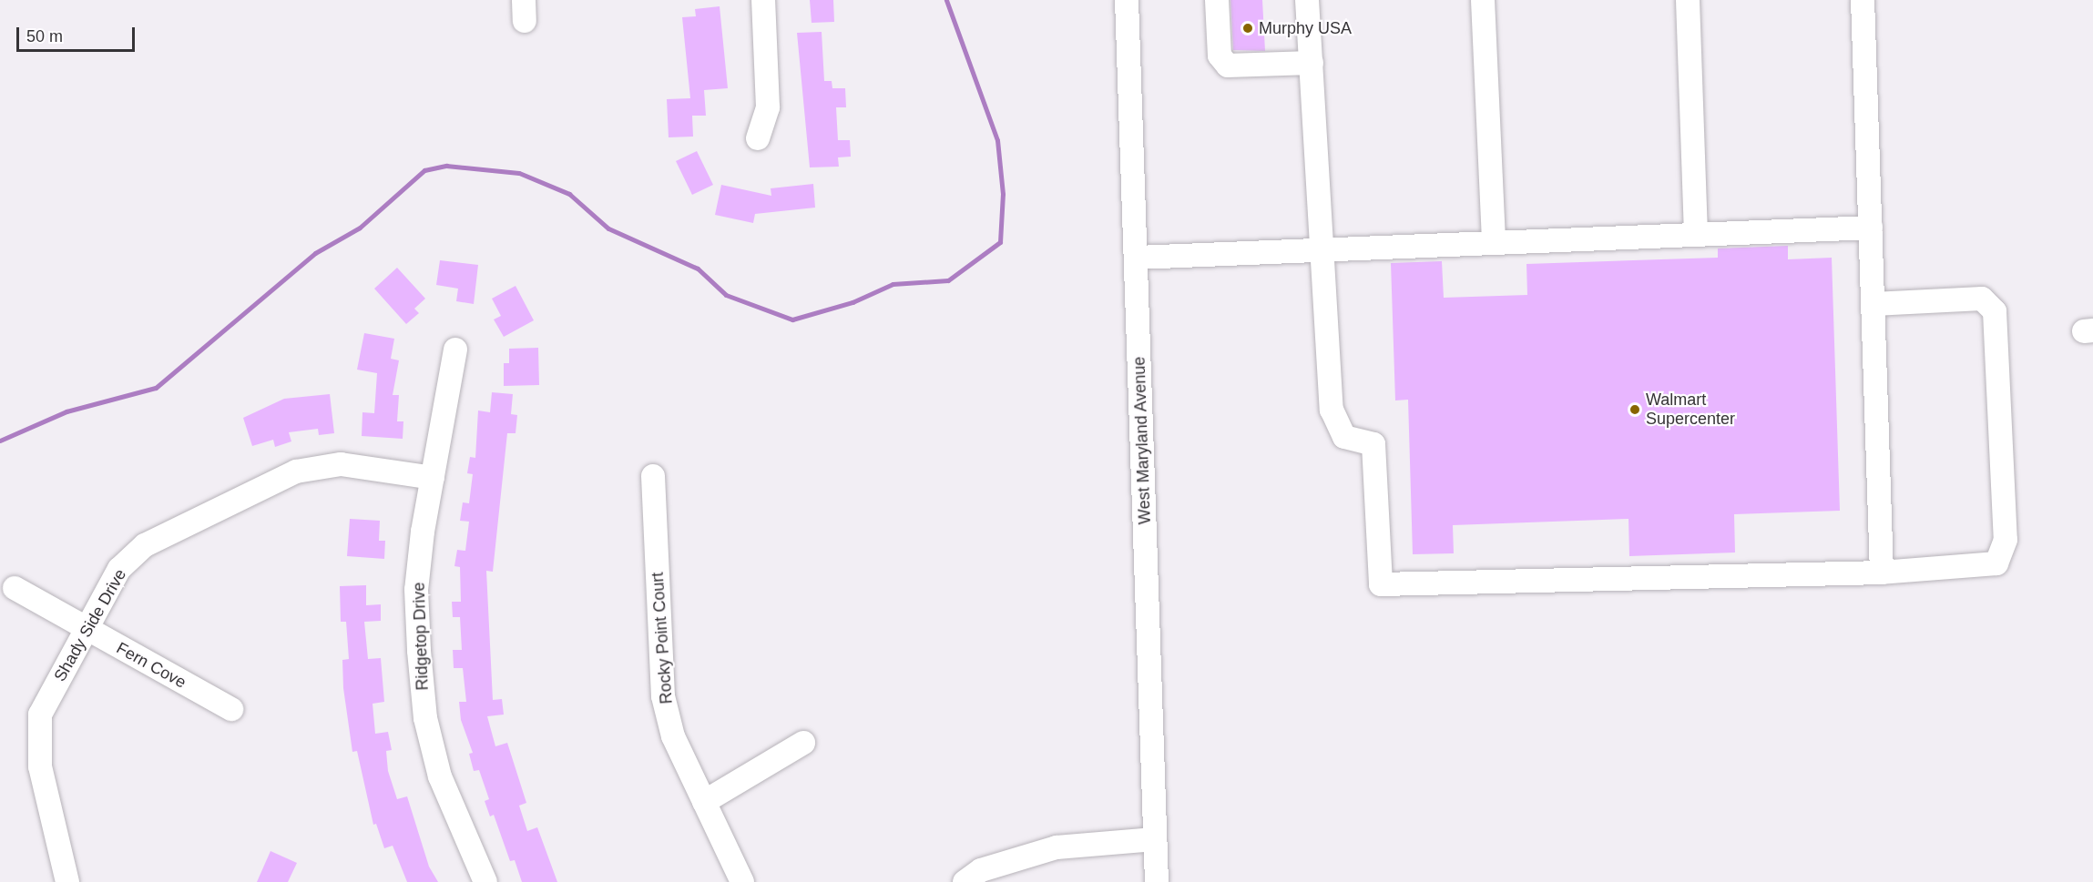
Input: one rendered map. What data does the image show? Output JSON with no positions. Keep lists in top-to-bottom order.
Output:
{
  "streets": {
    "street": [
      "West Maryland Avenue",
      "Shady Side Drive",
      "Ridgetop Drive",
      "Rocky Point Court",
      "Fern Cove"
    ]
  },
  "crossings": [
    ["Shady Side Drive", "Ridgetop Drive"],
    ["Shady Side Drive", "Fern Cove"]
  ],
  "places": ["Murphy USA", "Walmart Supercenter"],
  "scale_bar": "50 m"
}
